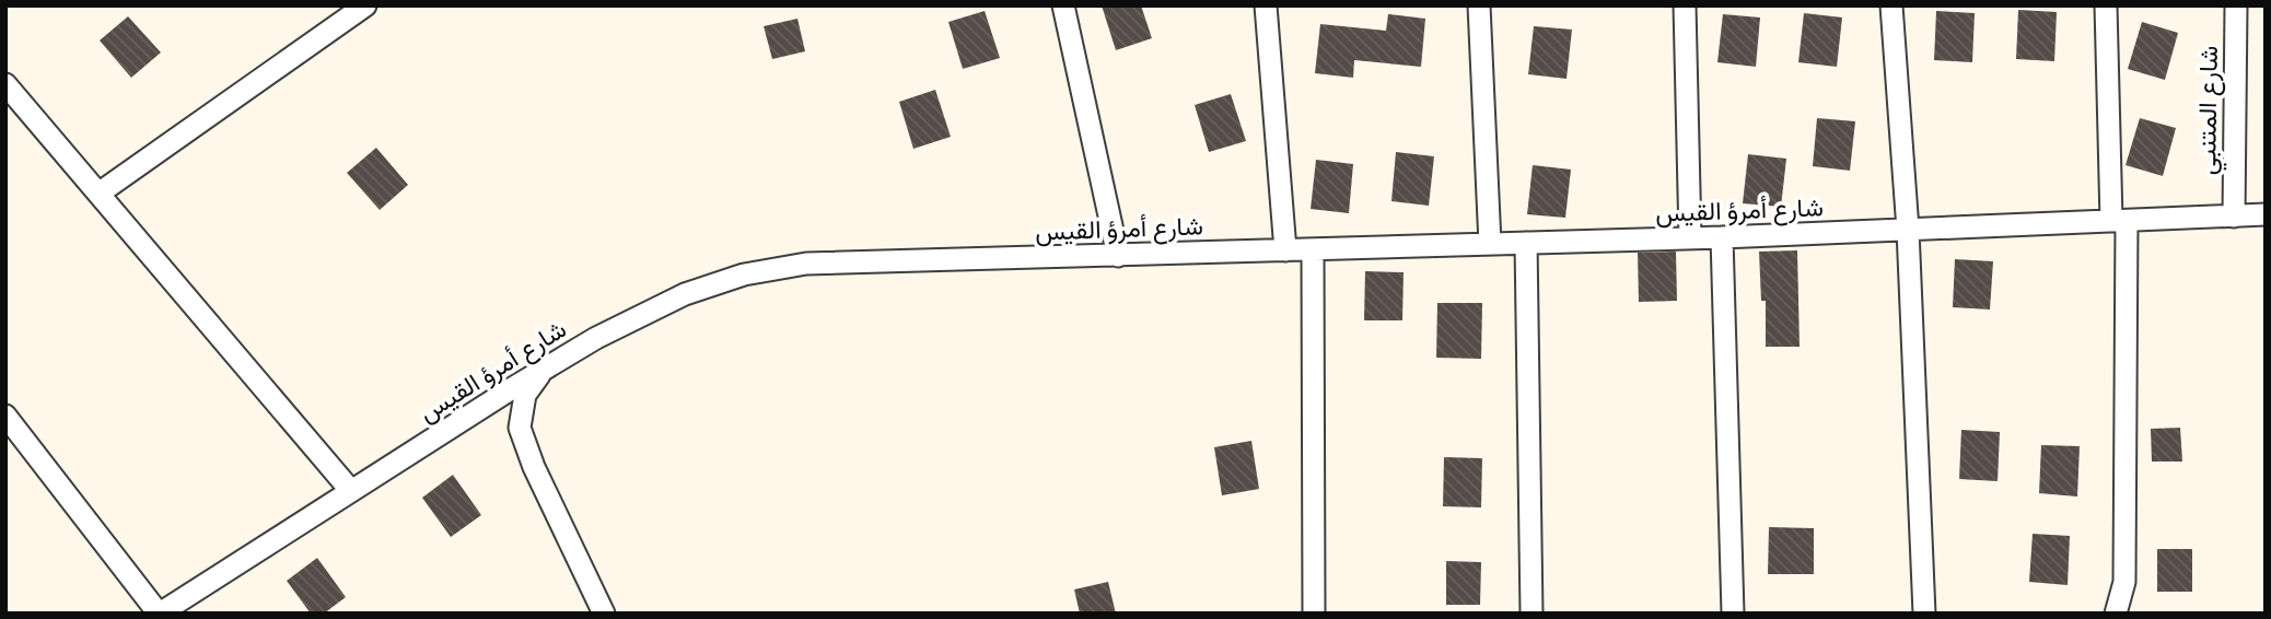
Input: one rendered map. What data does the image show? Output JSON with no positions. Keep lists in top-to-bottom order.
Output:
{
  "streets": {
    "street": ["شارع المتنبي", "شارع أمرؤ القيس"]
  },
  "crossings": [
    ["شارع المتنبي", "شارع أمرؤ القيس"]
  ]
}
